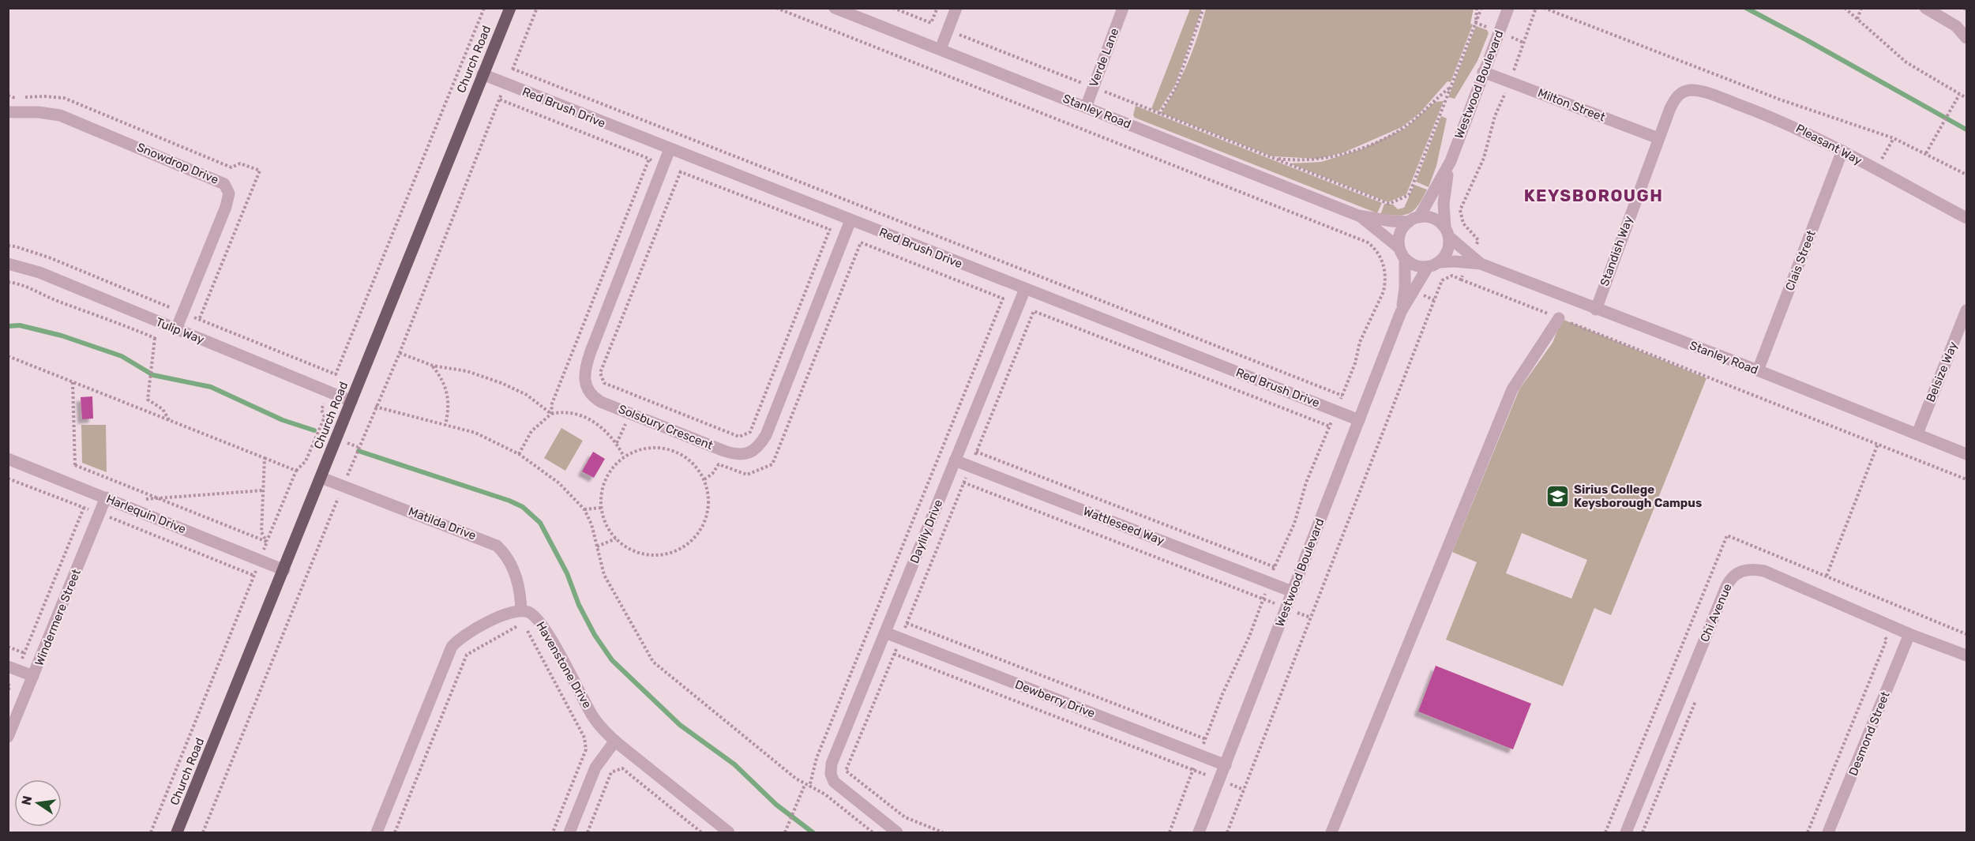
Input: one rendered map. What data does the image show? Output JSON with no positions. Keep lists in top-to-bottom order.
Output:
{
  "streets": {
    "main road": ["Church Road"],
    "street": [
      "Verde Lane",
      "Westwood Boulevard",
      "Milton Street",
      "Red Brush Drive",
      "Stanley Road",
      "Pleasant Way",
      "Snowdrop Drive",
      "Standish Way",
      "Clais Street",
      "Tulip Way",
      "Belsize Way",
      "Solsbury Crescent",
      "Harlequin Drive",
      "Matilda Drive",
      "Wattleseed Way",
      "Daylily Drive",
      "Chi Avenue",
      "Windermere Street",
      "Havenstone Drive",
      "Dewberry Drive",
      "Desmond Street"
    ]
  },
  "crossings": [
    ["Verde Lane", "Stanley Road"],
    ["Church Road", "Red Brush Drive"],
    ["Church Road", "Tulip Way"],
    ["Church Road", "Harlequin Drive"],
    ["Church Road", "Matilda Drive"],
    ["Westwood Boulevard", "Milton Street"],
    ["Westwood Boulevard", "Red Brush Drive"],
    ["Westwood Boulevard", "Stanley Road"],
    ["Westwood Boulevard", "Wattleseed Way"],
    ["Westwood Boulevard", "Dewberry Drive"],
    ["Milton Street", "Standish Way"],
    ["Red Brush Drive", "Solsbury Crescent"],
    ["Red Brush Drive", "Daylily Drive"],
    ["Stanley Road", "Standish Way"],
    ["Stanley Road", "Clais Street"],
    ["Stanley Road", "Belsize Way"],
    ["Pleasant Way", "Standish Way"],
    ["Pleasant Way", "Clais Street"],
    ["Snowdrop Drive", "Tulip Way"],
    ["Harlequin Drive", "Windermere Street"],
    ["Matilda Drive", "Havenstone Drive"],
    ["Wattleseed Way", "Daylily Drive"],
    ["Daylily Drive", "Dewberry Drive"],
    ["Chi Avenue", "Desmond Street"]
  ],
  "districts": ["KEYSBOROUGH"],
  "places": {
    "school or university": ["Sirius College Keysborough Campus"]
  },
  "north": "left"
}
